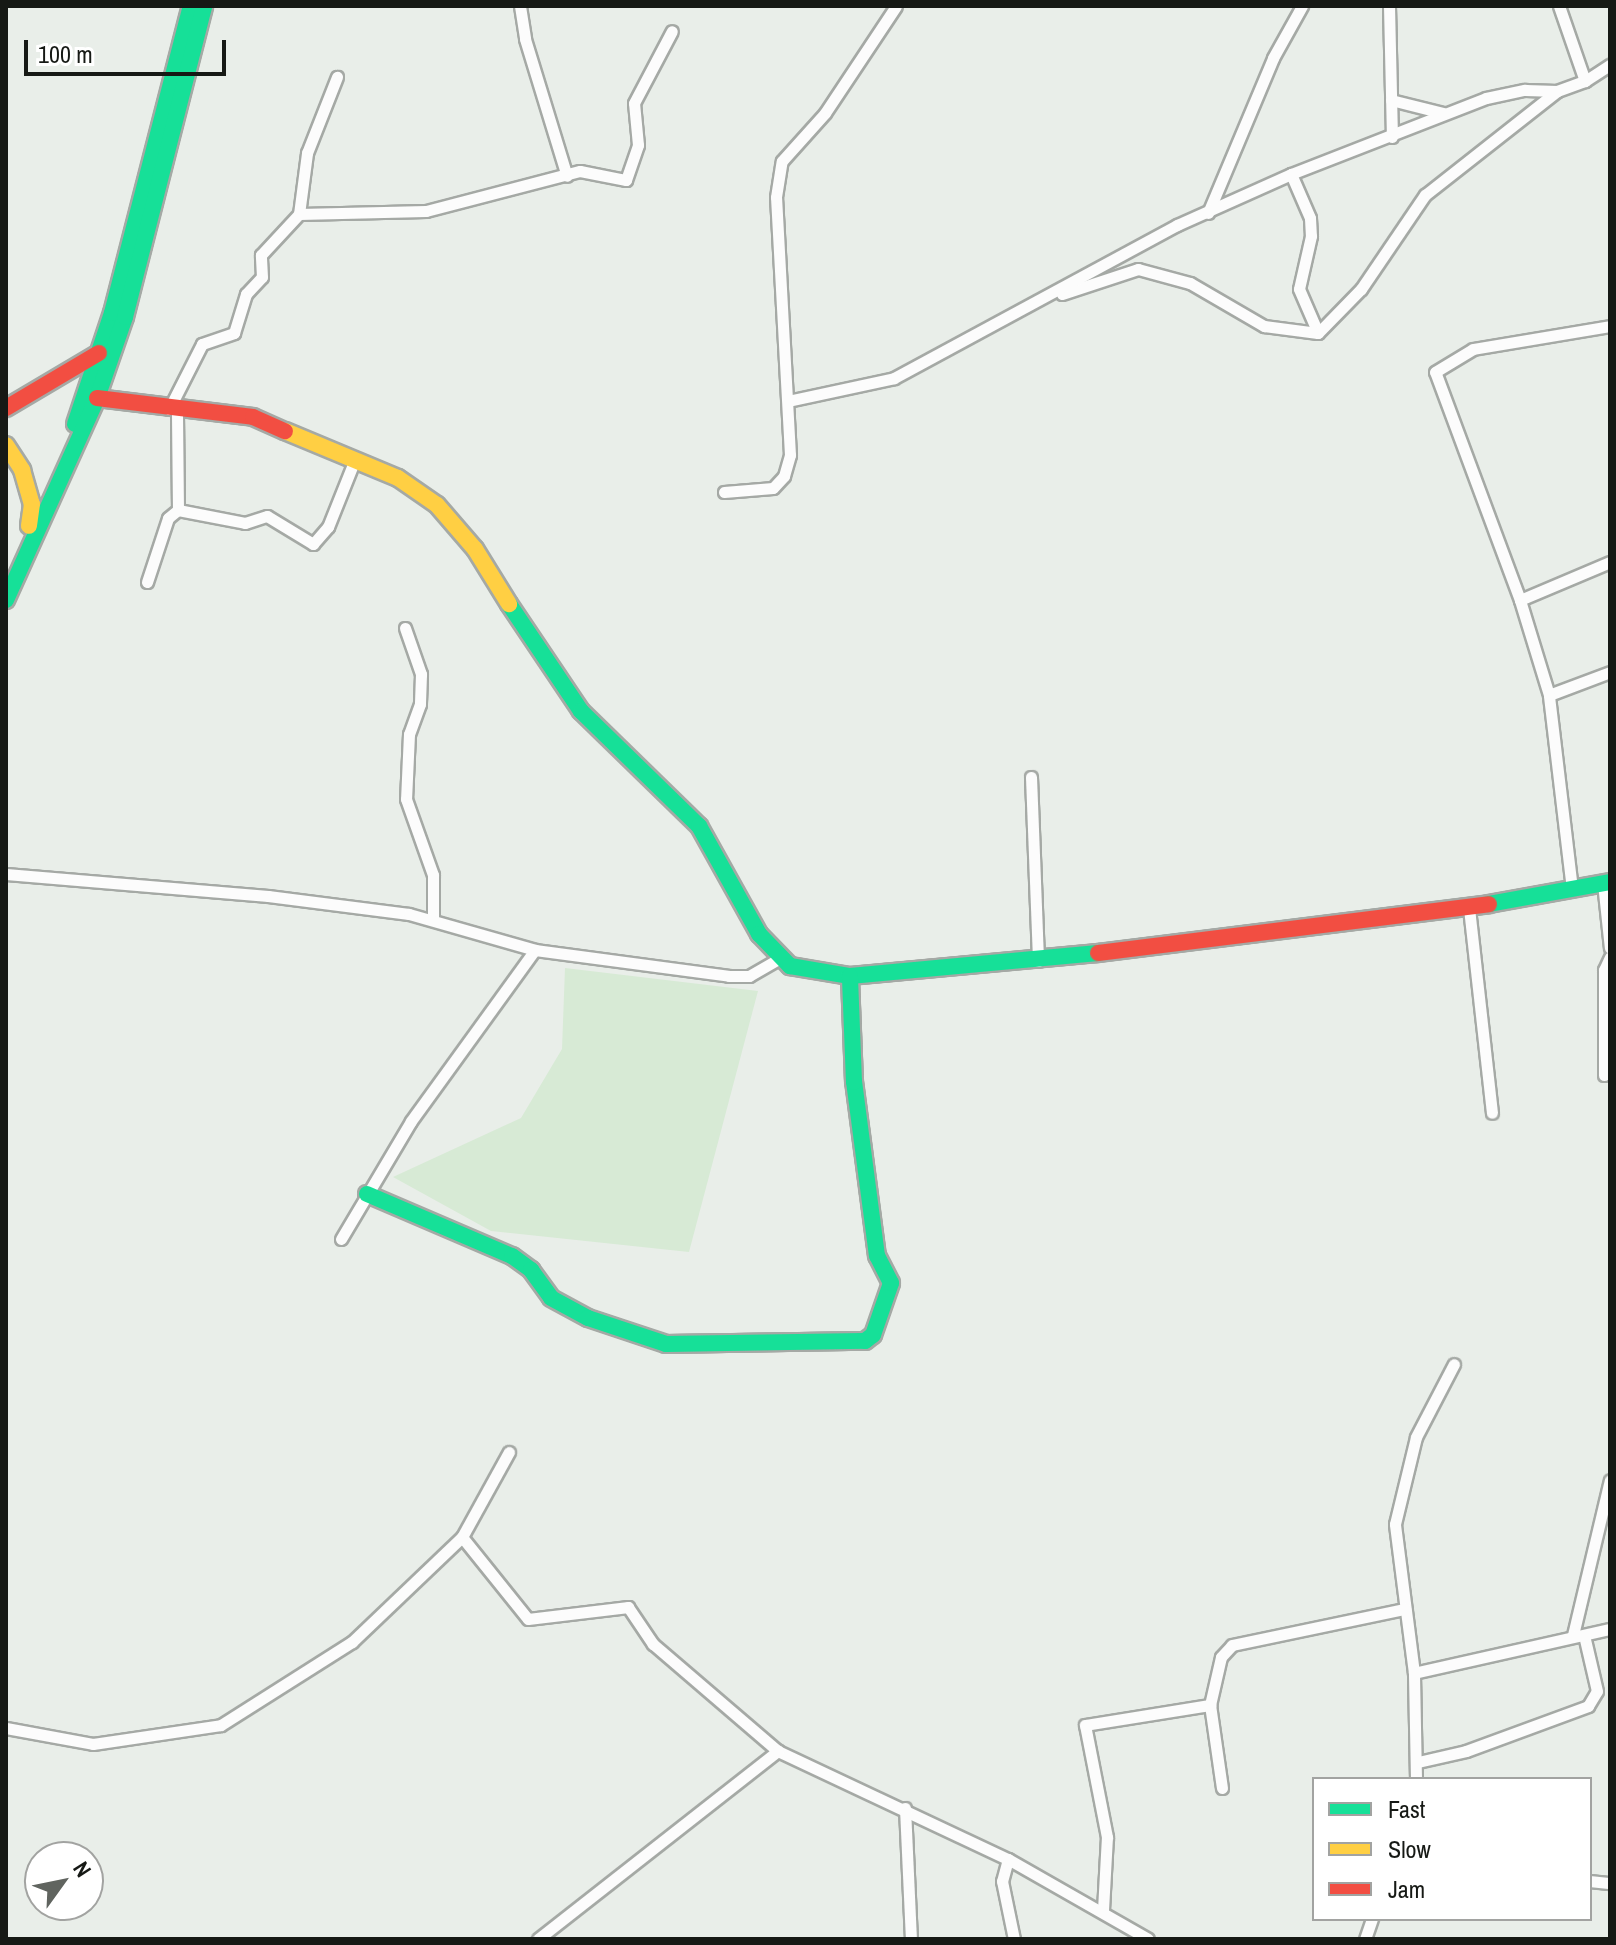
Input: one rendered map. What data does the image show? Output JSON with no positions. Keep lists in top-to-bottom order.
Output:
{
  "legend": ["Fast", "Slow", "Jam"],
  "scale_bar": "100 m",
  "north": "top right"
}
